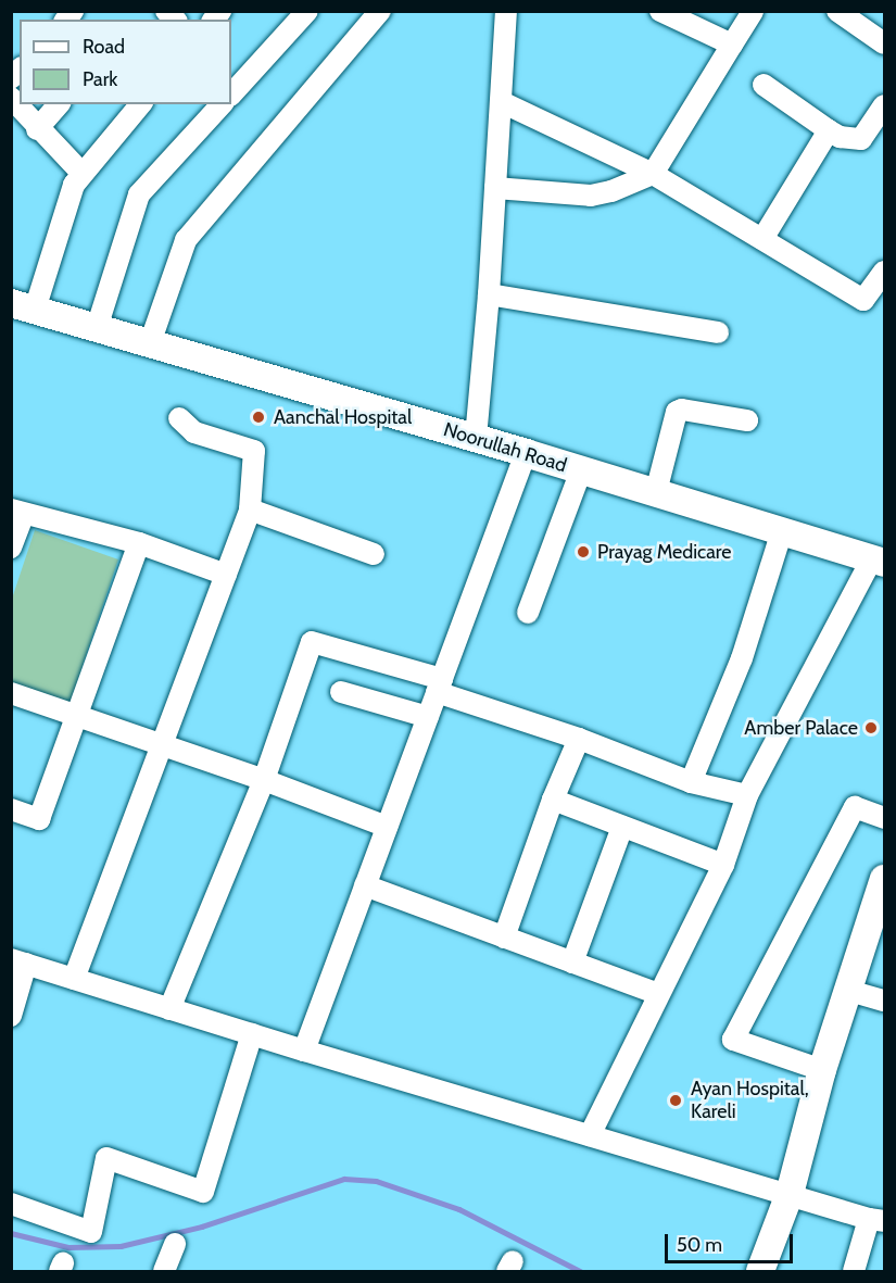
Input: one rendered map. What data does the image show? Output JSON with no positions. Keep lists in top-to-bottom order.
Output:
{
  "streets": {
    "main road": ["Noorullah Road"]
  },
  "places": [
    "Aanchal Hospital",
    "Prayag Medicare",
    "Amber Palace",
    "Ayan Hospital, Kareli"
  ],
  "legend": ["Road", "Park"],
  "scale_bar": "50 m"
}
